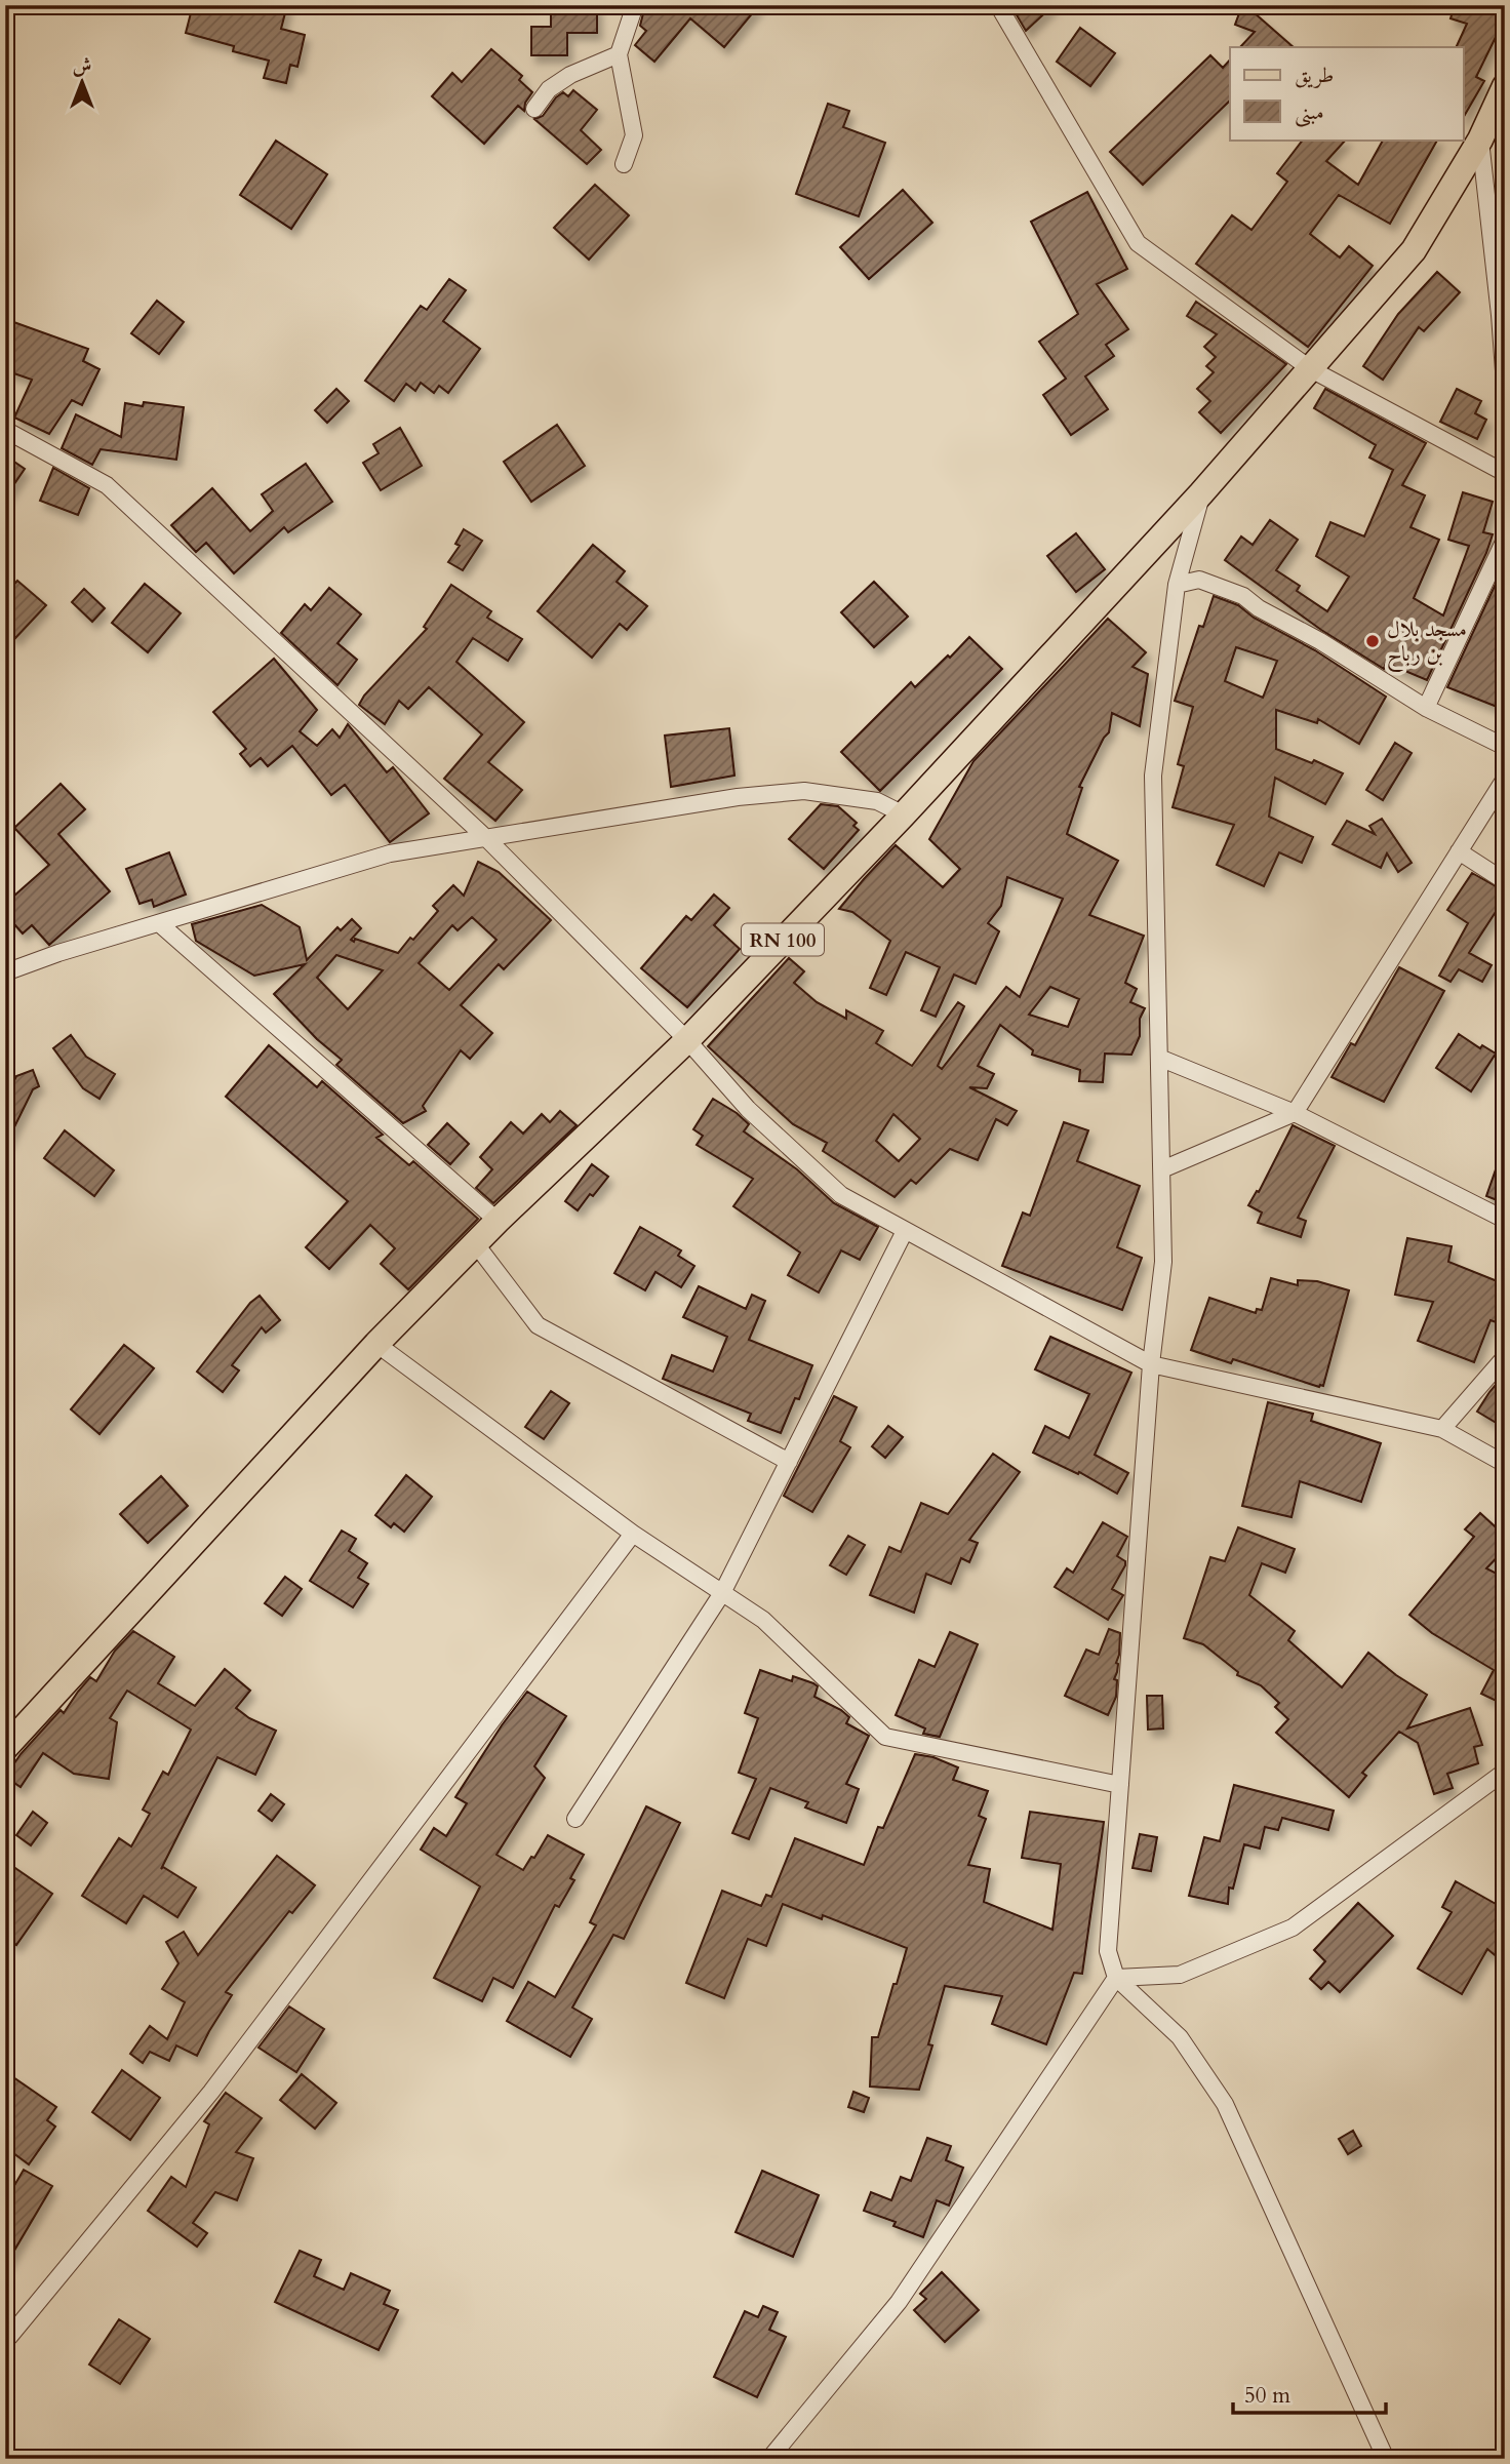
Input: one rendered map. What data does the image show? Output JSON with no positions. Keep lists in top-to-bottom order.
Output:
{
  "streets": {
    "main road": ["RN 100"]
  },
  "places": ["مسجد بلال بن رباح"],
  "legend": ["طريق", "مبنى"],
  "scale_bar": "50 m",
  "north": "top"
}
